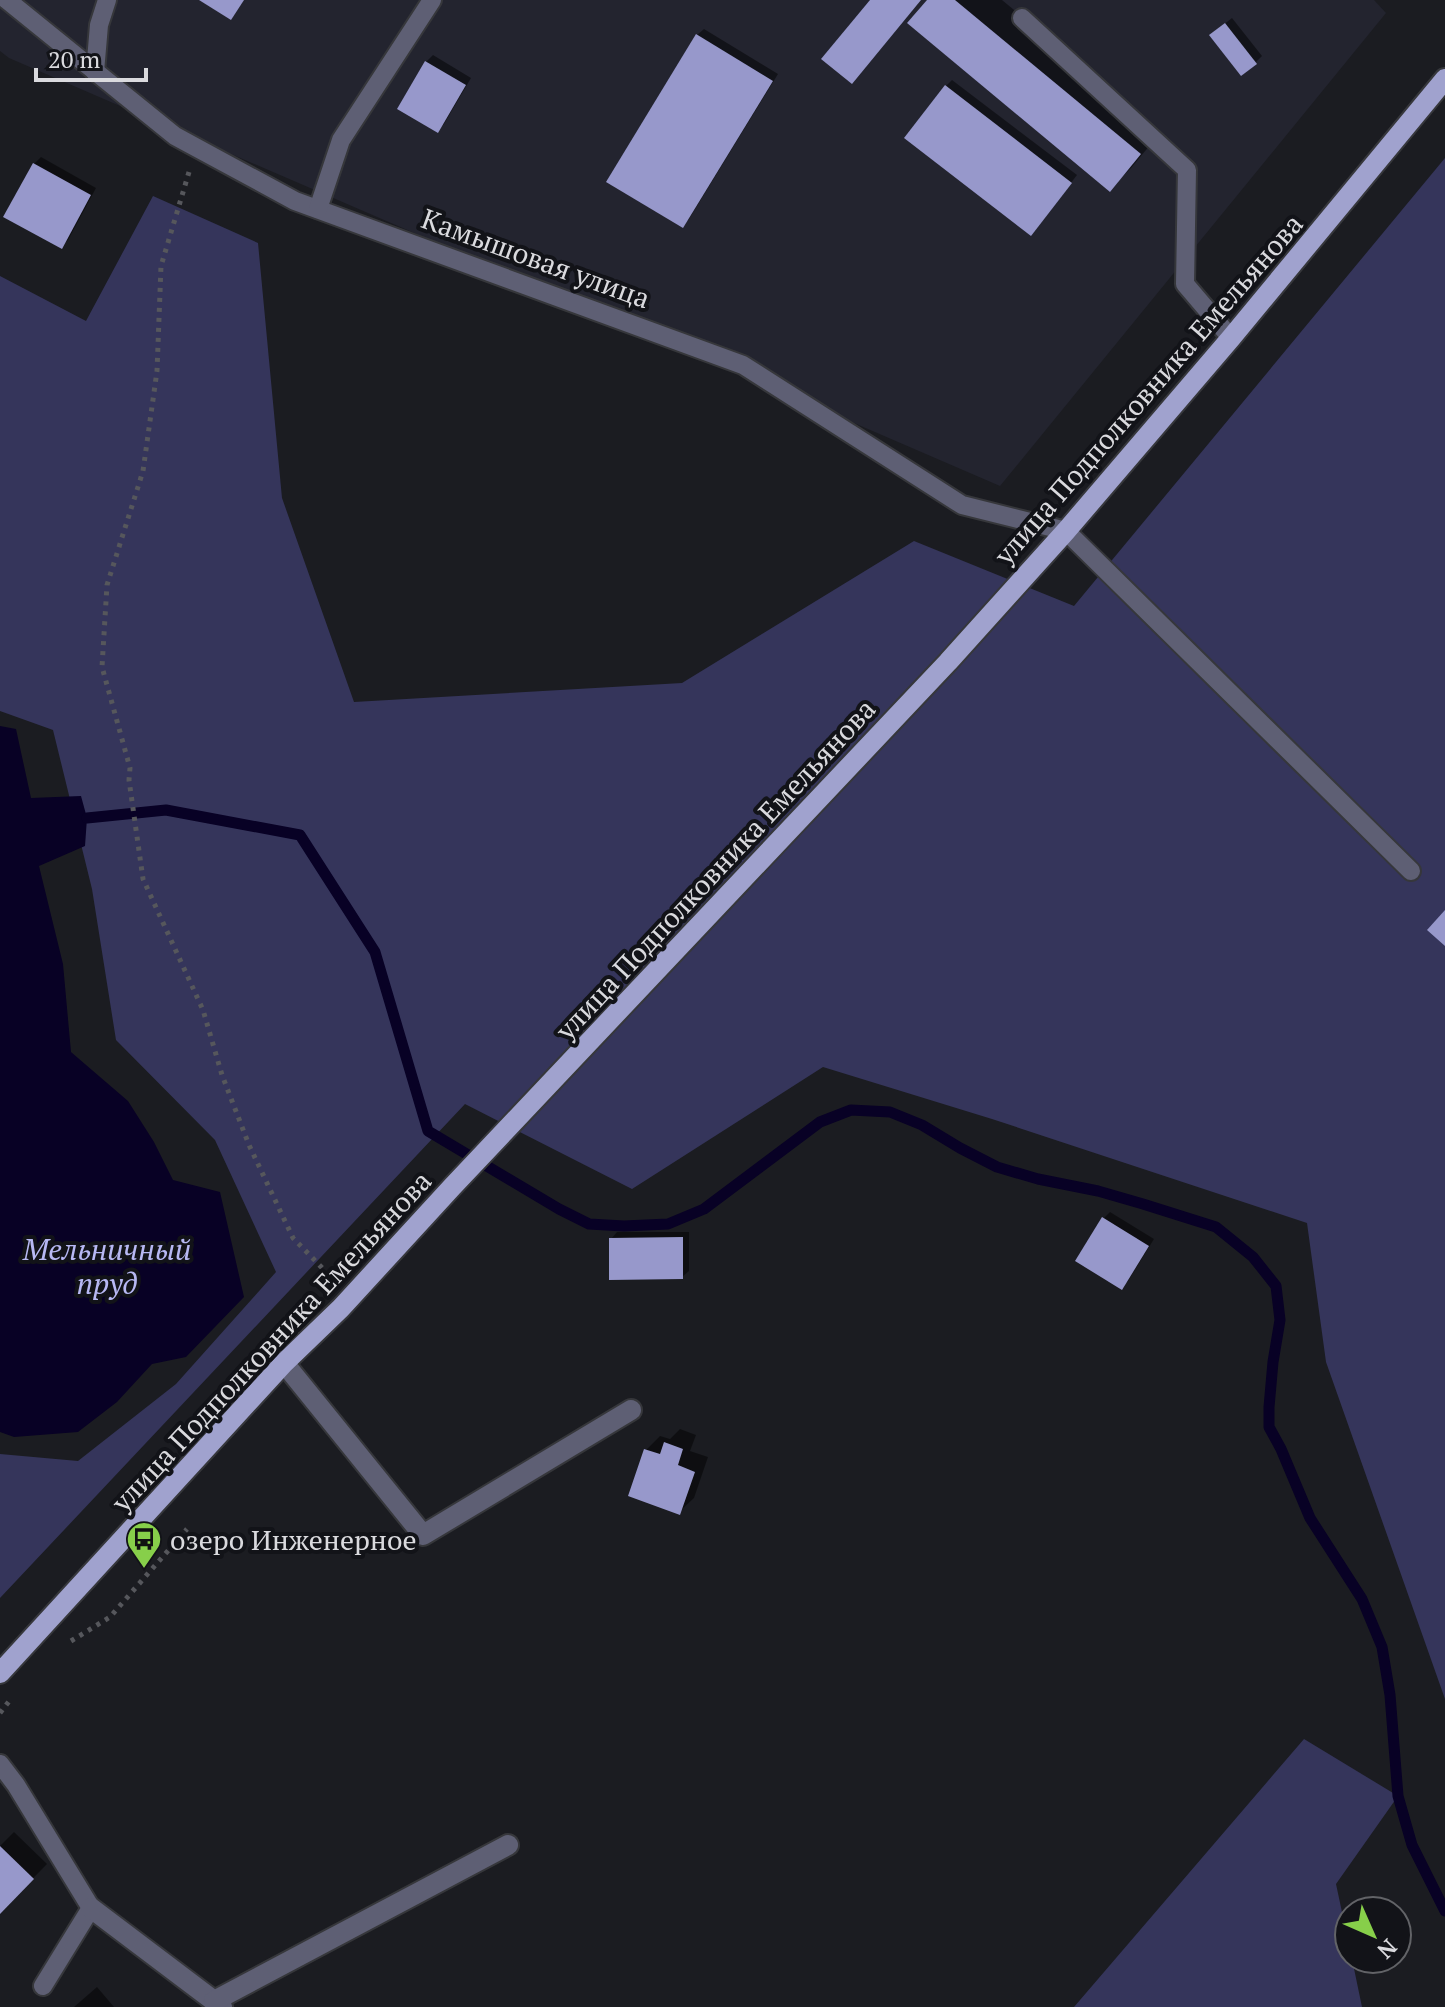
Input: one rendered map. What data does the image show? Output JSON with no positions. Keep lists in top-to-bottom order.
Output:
{
  "streets": {
    "main road": ["улица Подполковника Емельянова"],
    "lane": ["Камышовая улица"]
  },
  "crossings": [
    ["Камышовая улица", "улица Подполковника Емельянова"]
  ],
  "water": ["Мельничный пруд"],
  "places": {
    "bus stop": ["озеро Инженерное"]
  },
  "scale_bar": "20 m",
  "north": "bottom right"
}
